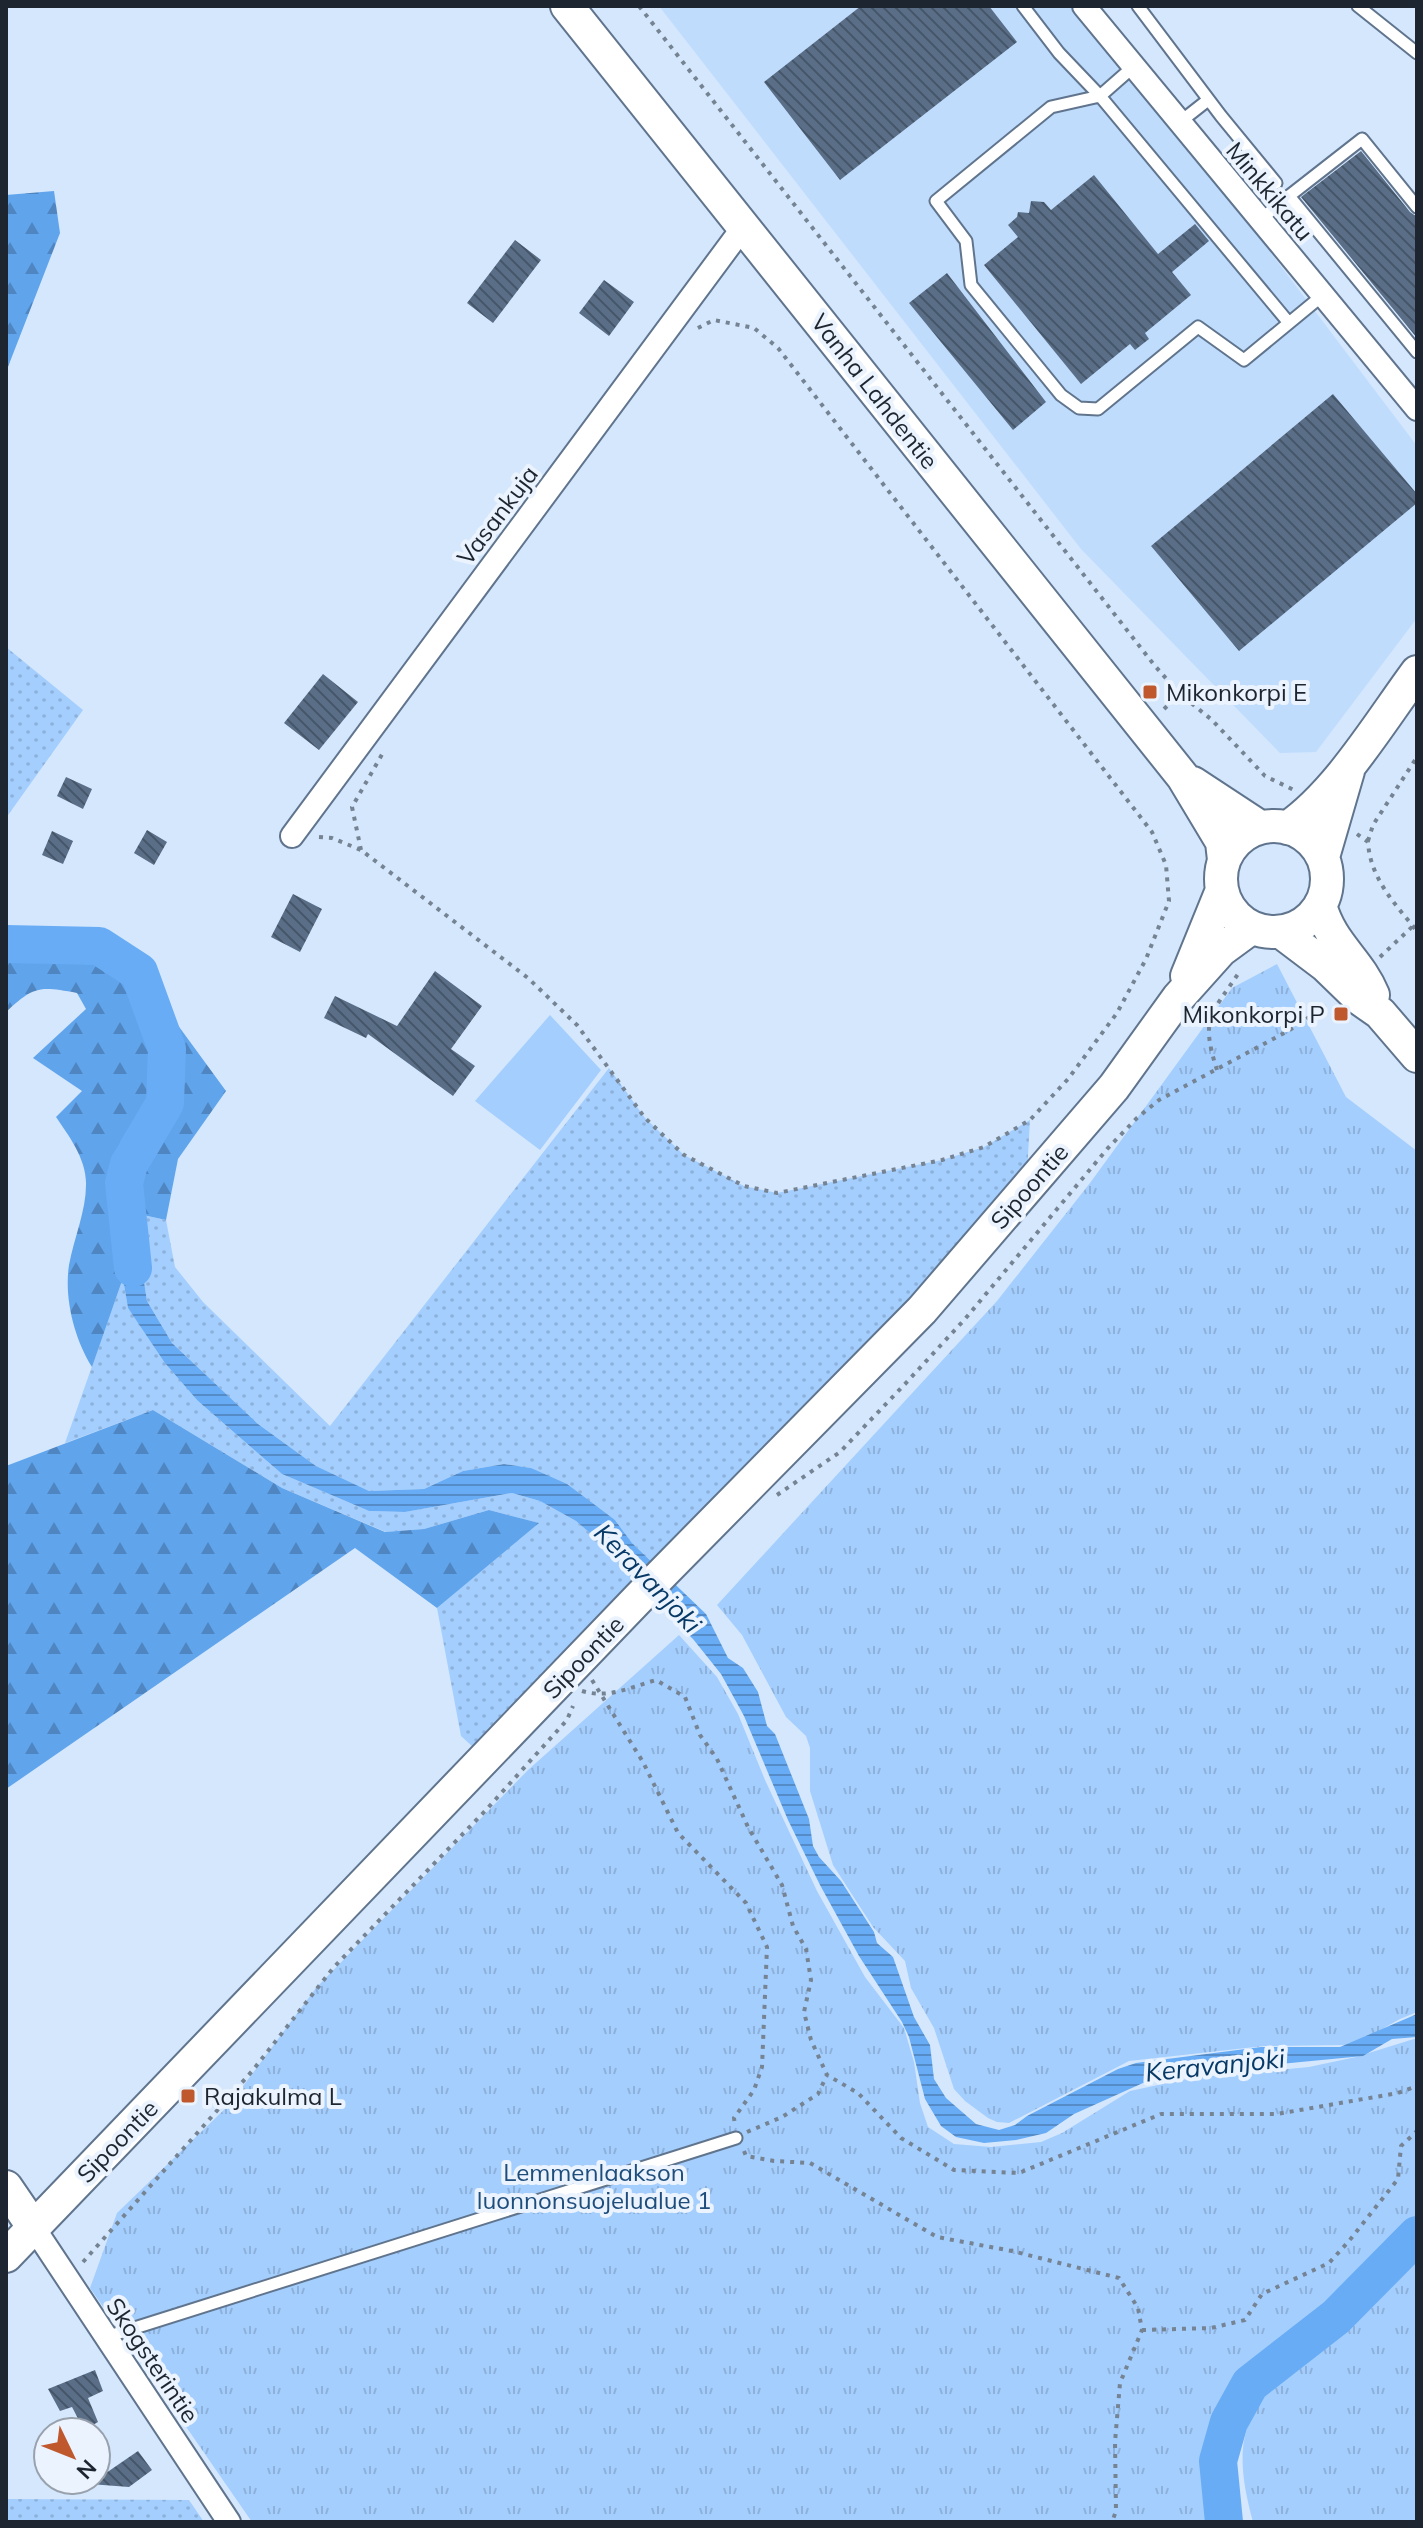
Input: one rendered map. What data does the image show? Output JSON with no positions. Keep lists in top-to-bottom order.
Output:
{
  "streets": {
    "main road": ["Vanha Lahdentie", "Sipoontie"],
    "street": ["Minkkikatu", "Vasankuja", "Skogsterintie"]
  },
  "crossings": [
    ["Vanha Lahdentie", "Vasankuja"],
    ["Vanha Lahdentie", "Sipoontie"],
    ["Sipoontie", "Skogsterintie"]
  ],
  "water": ["Keravanjoki"],
  "parks": ["Lemmenlaakson luonnonsuojelualue 1"],
  "places": {
    "transit": ["Mikonkorpi E", "Mikonkorpi P", "Rajakulma L"]
  },
  "north": "bottom right"
}
